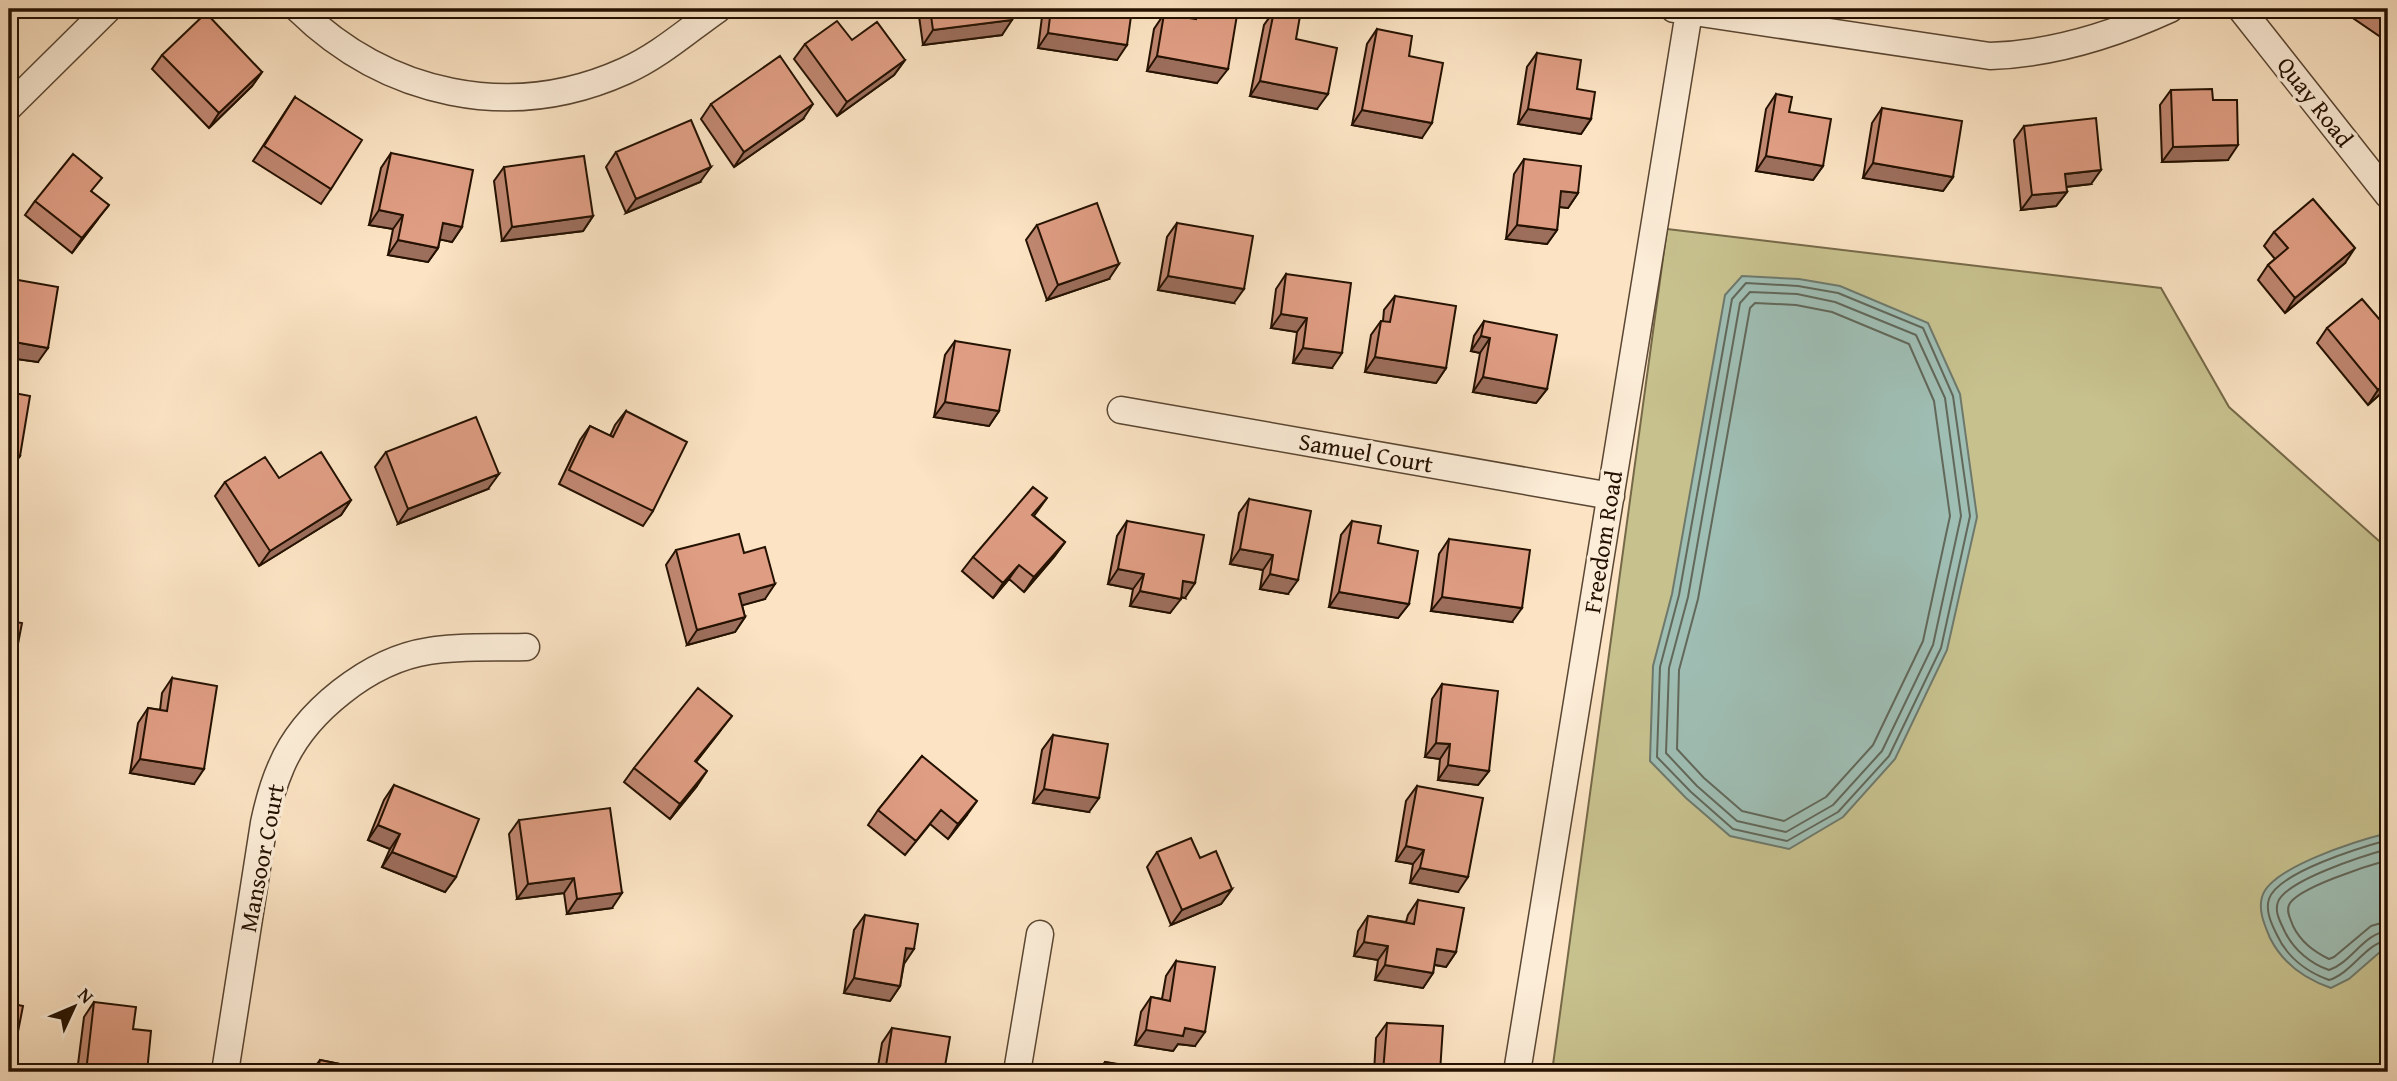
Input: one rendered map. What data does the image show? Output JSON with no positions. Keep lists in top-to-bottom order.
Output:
{
  "streets": {
    "street": [
      "Quay Road",
      "Samuel Court",
      "Freedom Road",
      "Mansoor Court"
    ]
  },
  "crossings": [
    ["Samuel Court", "Freedom Road"]
  ],
  "north": "top right"
}
